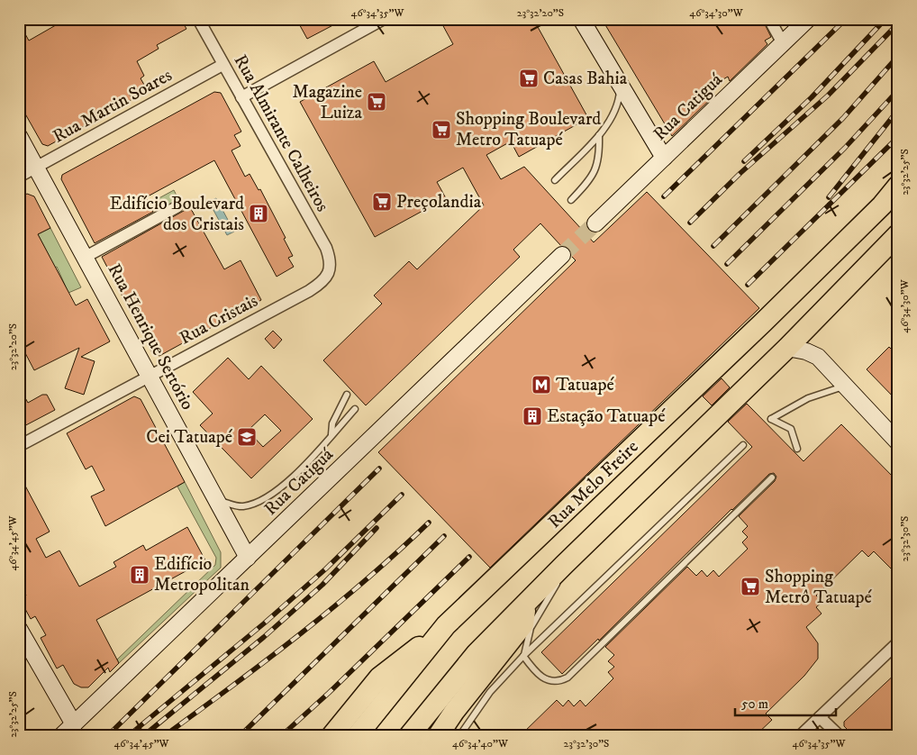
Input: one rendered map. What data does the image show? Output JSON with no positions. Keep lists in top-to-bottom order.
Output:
{
  "streets": {
    "highway": ["Rua Melo Freire"],
    "main road": ["Rua Catiguá", "Rua Henrique Sertório"],
    "street": ["Rua Martin Soares", "Rua Almirante Calheiros", "Rua Cristais"]
  },
  "crossings": [
    ["Rua Martin Soares", "Rua Almirante Calheiros"],
    ["Rua Martin Soares", "Rua Henrique Sertório"],
    ["Rua Catiguá", "Rua Henrique Sertório"],
    ["Rua Almirante Calheiros", "Rua Cristais"],
    ["Rua Cristais", "Rua Henrique Sertório"]
  ],
  "places": {
    "supermarket": [
      "Casas Bahia",
      "Magazine Luiza",
      "Shopping Boulevard Metro Tatuapé",
      "Preçolandia",
      "Shopping Metrô Tatuapé"
    ],
    "building": ["Edifício Boulevard dos Cristais", "Estação Tatuapé", "Edifício Metropolitan"],
    "metro station": ["Tatuapé"],
    "school or university": ["Cei Tatuapé"]
  },
  "scale_bar": "50 m",
  "coordinates": [
    "46°34'35\"W",
    "23°32'20\"S",
    "46°34'30\"W",
    "23°32'25\"S",
    "23°32'30\"S",
    "46°34'45\"W",
    "46°34'40\"W"
  ]
}
